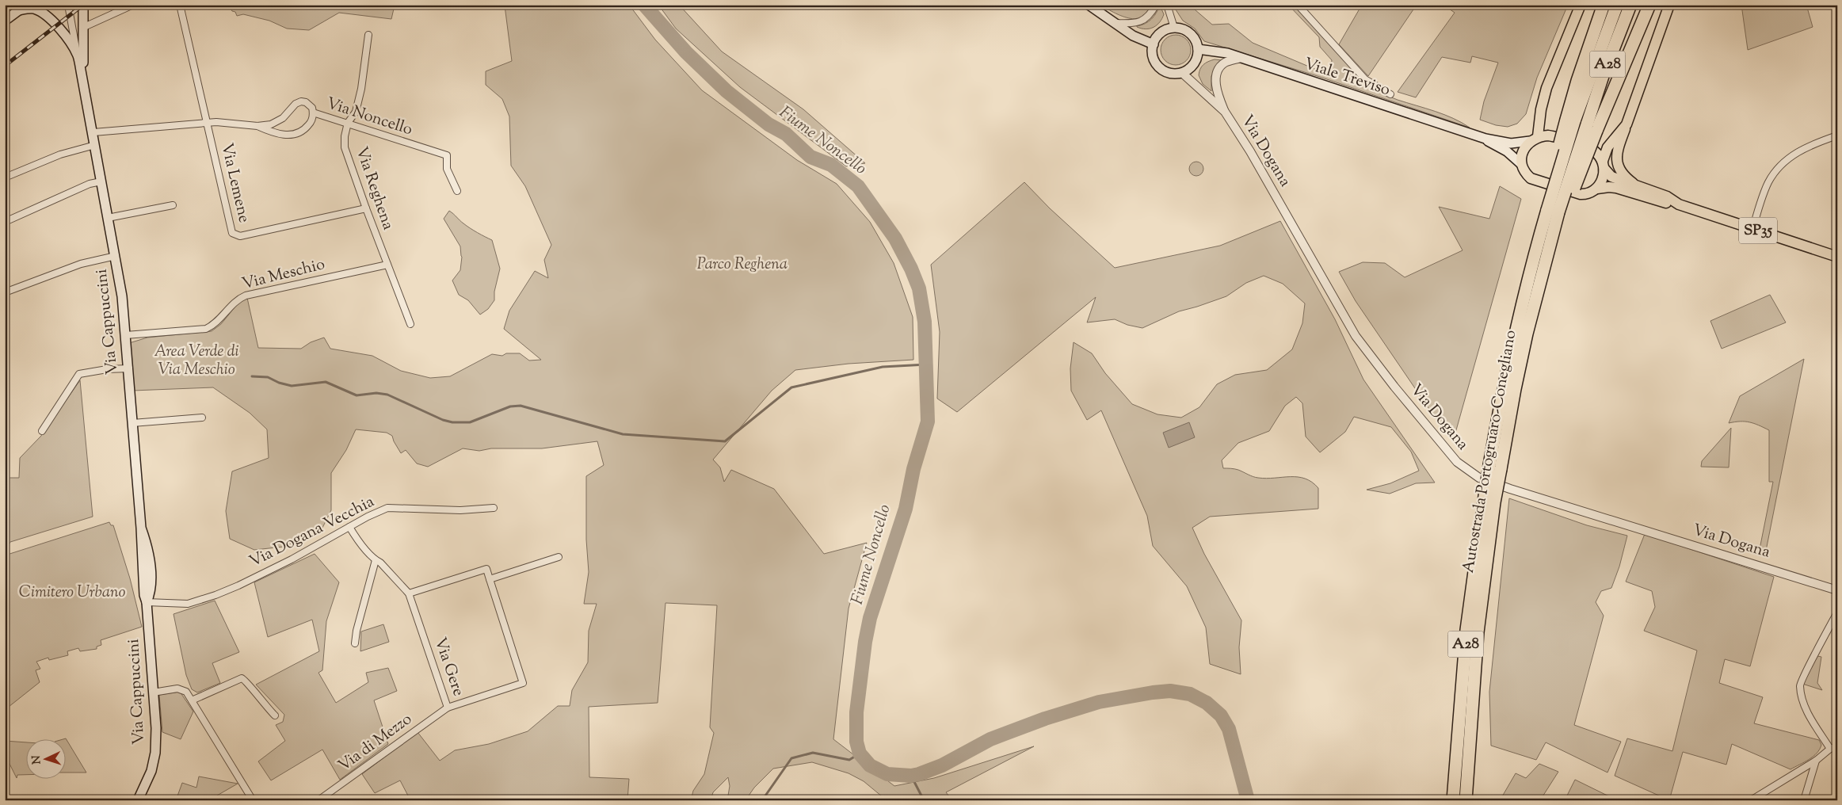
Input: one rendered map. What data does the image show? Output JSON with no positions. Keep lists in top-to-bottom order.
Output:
{
  "streets": {
    "highway": ["A28", "Autostrada Portogruaro-Conegliano"],
    "main road": ["Viale Treviso", "SP35", "Via Cappuccini"],
    "street": [
      "Via Noncello",
      "Via Dogana",
      "Via Lemene",
      "Via Reghena",
      "Via Meschio",
      "Via Dogana Vecchia",
      "Via Gere",
      "Via di Mezzo"
    ]
  },
  "crossings": [
    ["A28", "Autostrada Portogruaro-Conegliano"],
    ["Viale Treviso", "Via Dogana"],
    ["Via Noncello", "Via Lemene"],
    ["Via Noncello", "Via Reghena"],
    ["Via Noncello", "Via Cappuccini"],
    ["Via Lemene", "Via Reghena"],
    ["Via Reghena", "Via Meschio"],
    ["Via Meschio", "Via Cappuccini"],
    ["Via Cappuccini", "Via Dogana Vecchia"],
    ["Via Dogana Vecchia", "Via Gere"],
    ["Via Gere", "Via di Mezzo"]
  ],
  "water": ["Fiume Noncello"],
  "parks": ["Parco Reghena", "Area Verde di Via Meschio", "Cimitero Urbano"],
  "north": "left"
}
